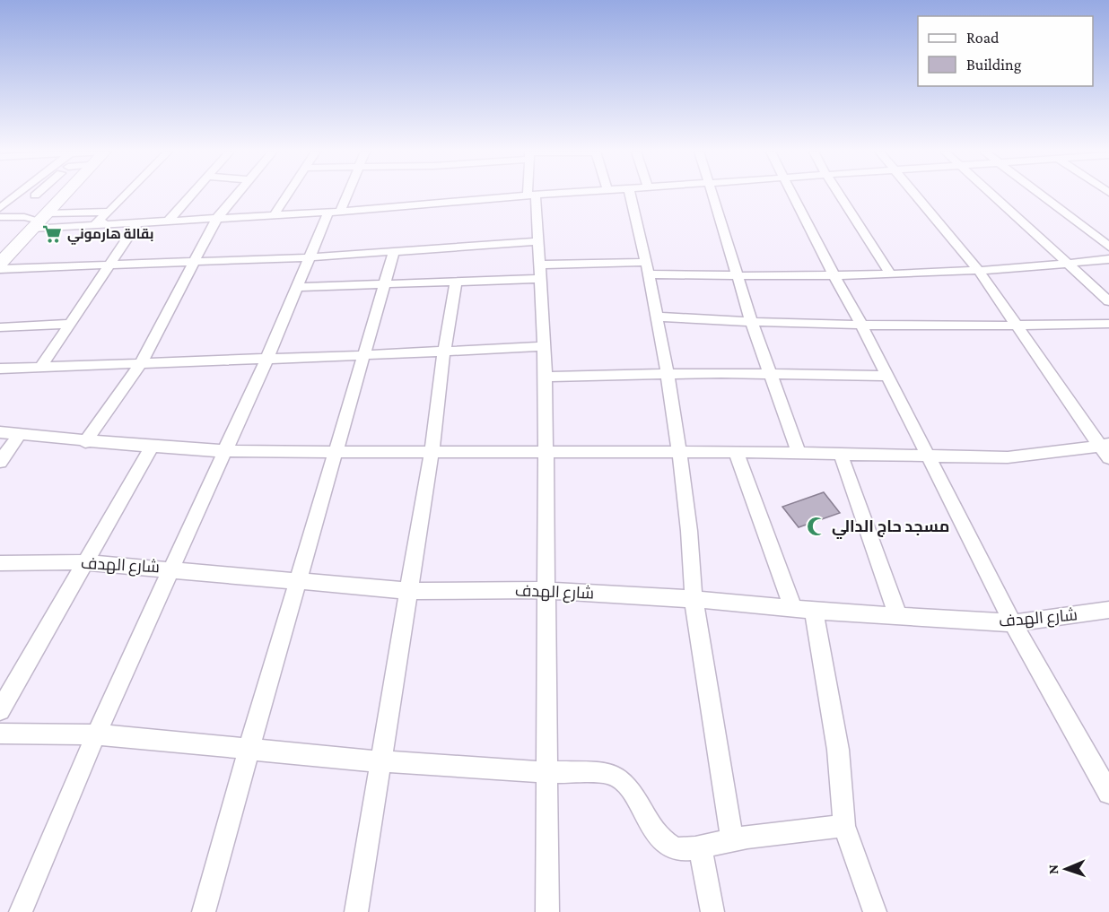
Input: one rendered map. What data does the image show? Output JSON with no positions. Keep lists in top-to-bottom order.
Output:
{
  "streets": {
    "street": ["شارع الهدف"]
  },
  "places": {
    "supermarket": ["بقالة هارموني"],
    "mosque": ["مسجد حاج الدالي"]
  },
  "legend": ["Road", "Building"],
  "north": "left"
}
